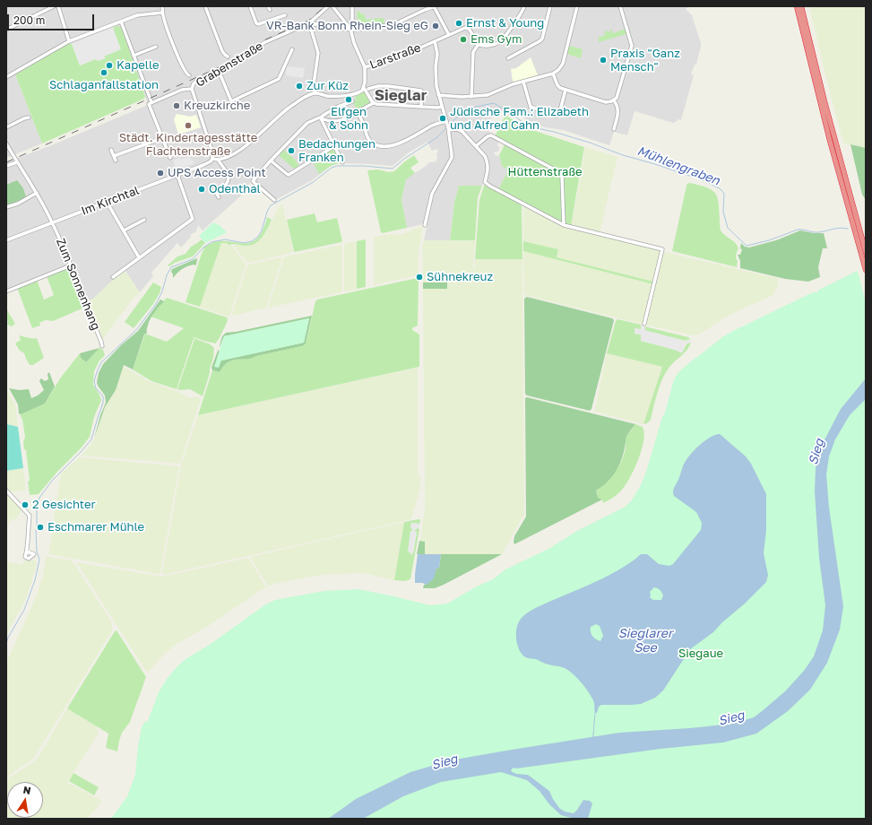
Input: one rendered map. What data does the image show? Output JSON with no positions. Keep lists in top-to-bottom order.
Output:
{
  "streets": {
    "street": [
      "Larstraße",
      "Grabenstraße",
      "Im Kirchtal",
      "Zum Sonnenhang"
    ]
  },
  "crossings": [
    ["Im Kirchtal", "Zum Sonnenhang"]
  ],
  "districts": ["Sieglar"],
  "water": ["Mühlengraben", "Sieg", "Sieglarer See"],
  "parks": ["Hüttenstraße", "Siegaue"],
  "places": [
    "Ernst & Young",
    "VR-Bank Bonn Rhein-Sieg eG",
    "Ems Gym",
    "Praxis \"Ganz Mensch\"",
    "Kapelle",
    "Schlaganfallstation",
    "Zur Küz",
    "Elfgen & Sohn",
    "Kreuzkirche",
    "Jüdische Fam.: Elizabeth und Alfred Cahn",
    "Städt. Kindertagesstätte Flachtenstraße",
    "Bedachungen Franken",
    "UPS Access Point",
    "Odenthal",
    "Sühnekreuz",
    "2 Gesichter",
    "Eschmarer Mühle"
  ],
  "scale_bar": "200 m",
  "north": "top"
}
